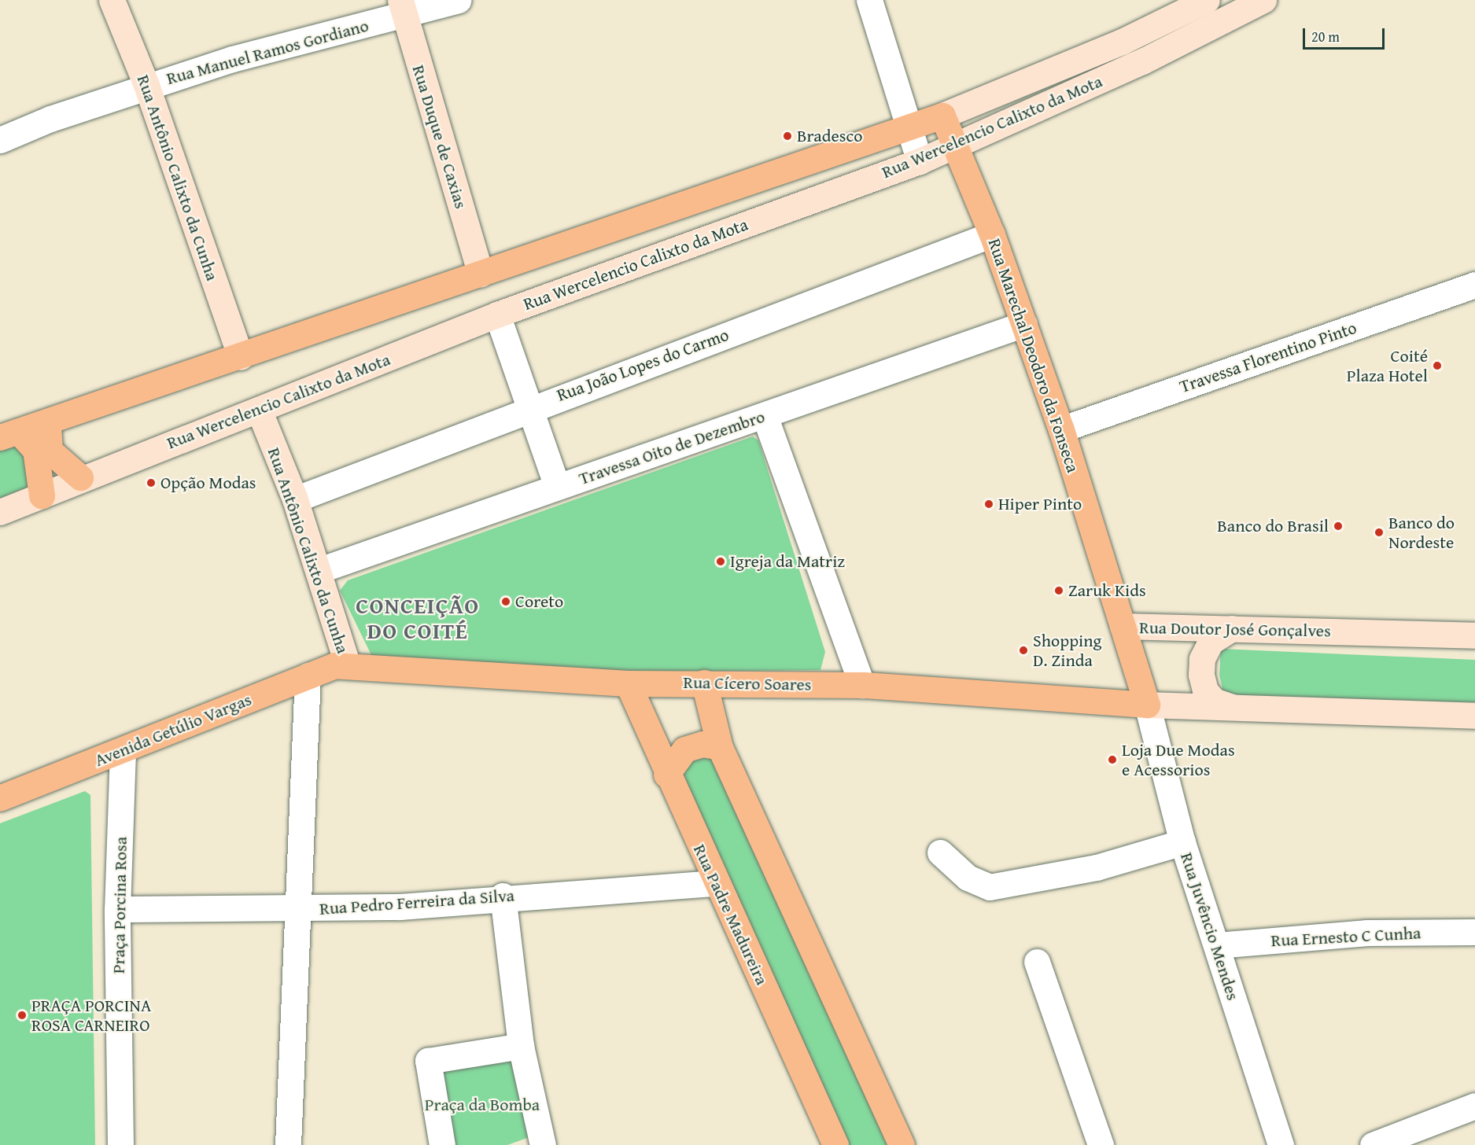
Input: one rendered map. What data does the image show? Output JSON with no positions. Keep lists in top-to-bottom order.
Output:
{
  "streets": {
    "main road": [
      "Rua Wercelencio Calixto da Mota",
      "Rua Marechal Deodoro da Fonseca",
      "Rua Doutor José Gonçalves",
      "Rua Cícero Soares",
      "Avenida Getúlio Vargas",
      "Rua Padre Madureira"
    ],
    "street": [
      "Rua Manuel Ramos Gordiano",
      "Rua Duque de Caxias",
      "Rua Antônio Calixto da Cunha",
      "Travessa Florentino Pinto",
      "Rua João Lopes do Carmo",
      "Travessa Oito de Dezembro",
      "Rua Pedro Ferreira da Silva",
      "Praça Porcina Rosa",
      "Rua Juvêncio Mendes",
      "Rua Ernesto C Cunha"
    ]
  },
  "crossings": [
    ["Rua Manuel Ramos Gordiano", "Rua Duque de Caxias"],
    ["Rua Manuel Ramos Gordiano", "Rua Antônio Calixto da Cunha"],
    ["Rua Wercelencio Calixto da Mota", "Rua Duque de Caxias"],
    ["Rua Wercelencio Calixto da Mota", "Rua Antônio Calixto da Cunha"],
    ["Rua Wercelencio Calixto da Mota", "Rua Marechal Deodoro da Fonseca"],
    ["Rua Antônio Calixto da Cunha", "Rua João Lopes do Carmo"],
    ["Rua Antônio Calixto da Cunha", "Travessa Oito de Dezembro"],
    ["Rua Antônio Calixto da Cunha", "Rua Cícero Soares"],
    ["Rua Antônio Calixto da Cunha", "Avenida Getúlio Vargas"],
    ["Rua Marechal Deodoro da Fonseca", "Travessa Florentino Pinto"],
    ["Rua Marechal Deodoro da Fonseca", "Rua João Lopes do Carmo"],
    ["Rua Marechal Deodoro da Fonseca", "Travessa Oito de Dezembro"],
    ["Rua Marechal Deodoro da Fonseca", "Rua Doutor José Gonçalves"],
    ["Rua Doutor José Gonçalves", "Rua Cícero Soares"],
    ["Rua Doutor José Gonçalves", "Rua Juvêncio Mendes"],
    ["Rua Cícero Soares", "Avenida Getúlio Vargas"],
    ["Rua Cícero Soares", "Rua Padre Madureira"],
    ["Rua Cícero Soares", "Rua Juvêncio Mendes"],
    ["Avenida Getúlio Vargas", "Praça Porcina Rosa"],
    ["Rua Pedro Ferreira da Silva", "Praça Porcina Rosa"],
    ["Rua Pedro Ferreira da Silva", "Rua Padre Madureira"],
    ["Rua Juvêncio Mendes", "Rua Ernesto C Cunha"]
  ],
  "districts": ["CONCEIÇÃO DO COITÉ"],
  "parks": ["Praça da Bomba"],
  "places": [
    "Bradesco",
    "Coité Plaza Hotel",
    "Opção Modas",
    "Hiper Pinto",
    "Banco do Brasil",
    "Banco do Nordeste",
    "Igreja da Matriz",
    "Zaruk Kids",
    "Coreto",
    "Shopping D. Zinda",
    "Loja Due Modas e Acessorios",
    "PRAÇA PORCINA ROSA CARNEIRO"
  ],
  "scale_bar": "20 m"
}
